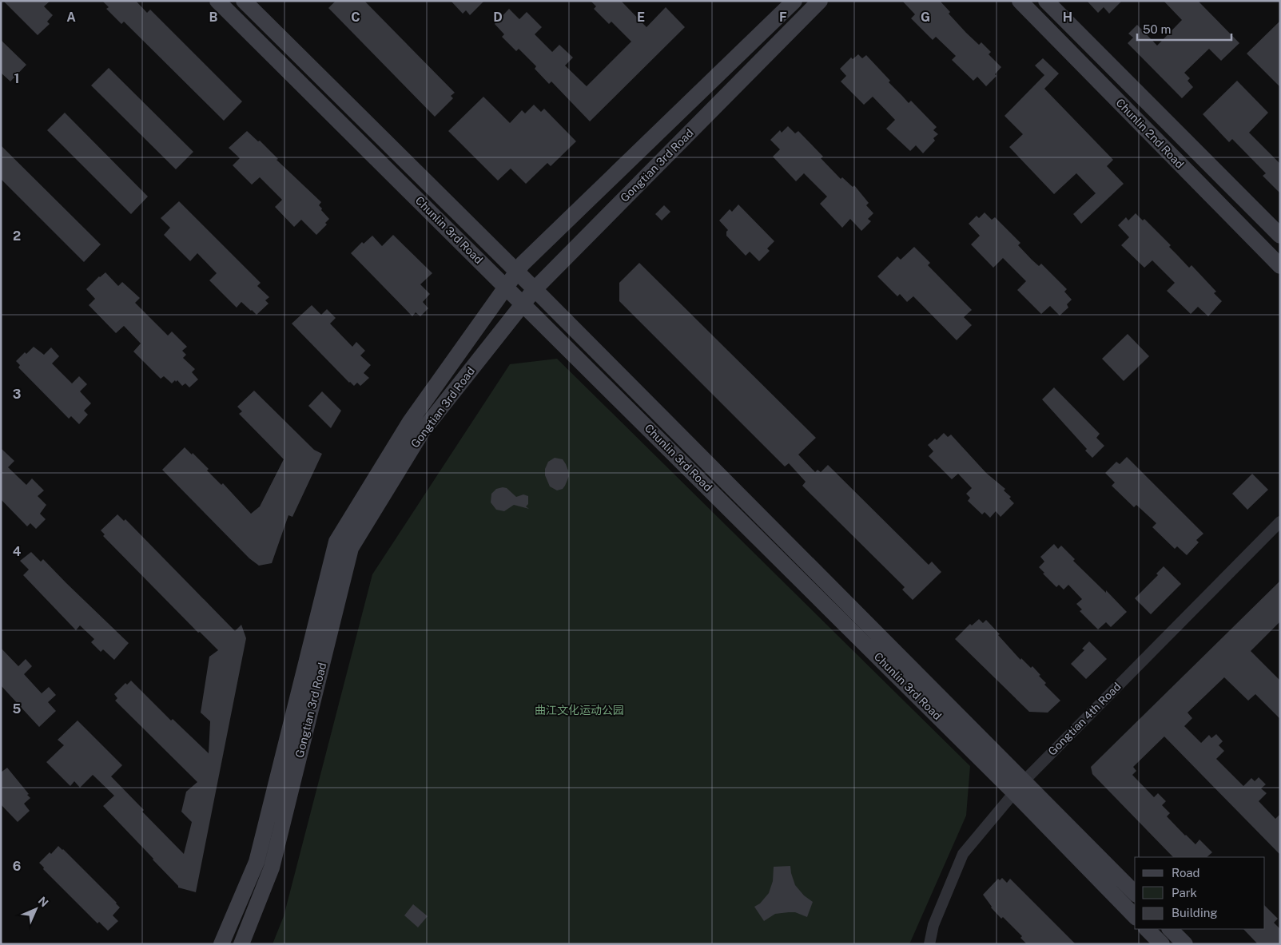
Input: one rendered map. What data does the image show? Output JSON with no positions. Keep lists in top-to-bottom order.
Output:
{
  "streets": {
    "street": [
      "Chunlin 2nd Road",
      "Gongtian 3rd Road",
      "Chunlin 3rd Road",
      "Gongtian 4th Road"
    ]
  },
  "crossings": [
    ["Gongtian 3rd Road", "Chunlin 3rd Road"],
    ["Chunlin 3rd Road", "Gongtian 4th Road"]
  ],
  "parks": ["曲江文化运动公园"],
  "legend": ["Road", "Park", "Building"],
  "scale_bar": "50 m",
  "north": "top right",
  "grid": {
    "columns": [
      "A",
      "B",
      "C",
      "D",
      "E",
      "F",
      "G",
      "H"
    ],
    "rows": [
      "1",
      "2",
      "3",
      "4",
      "5",
      "6"
    ]
  }
}
